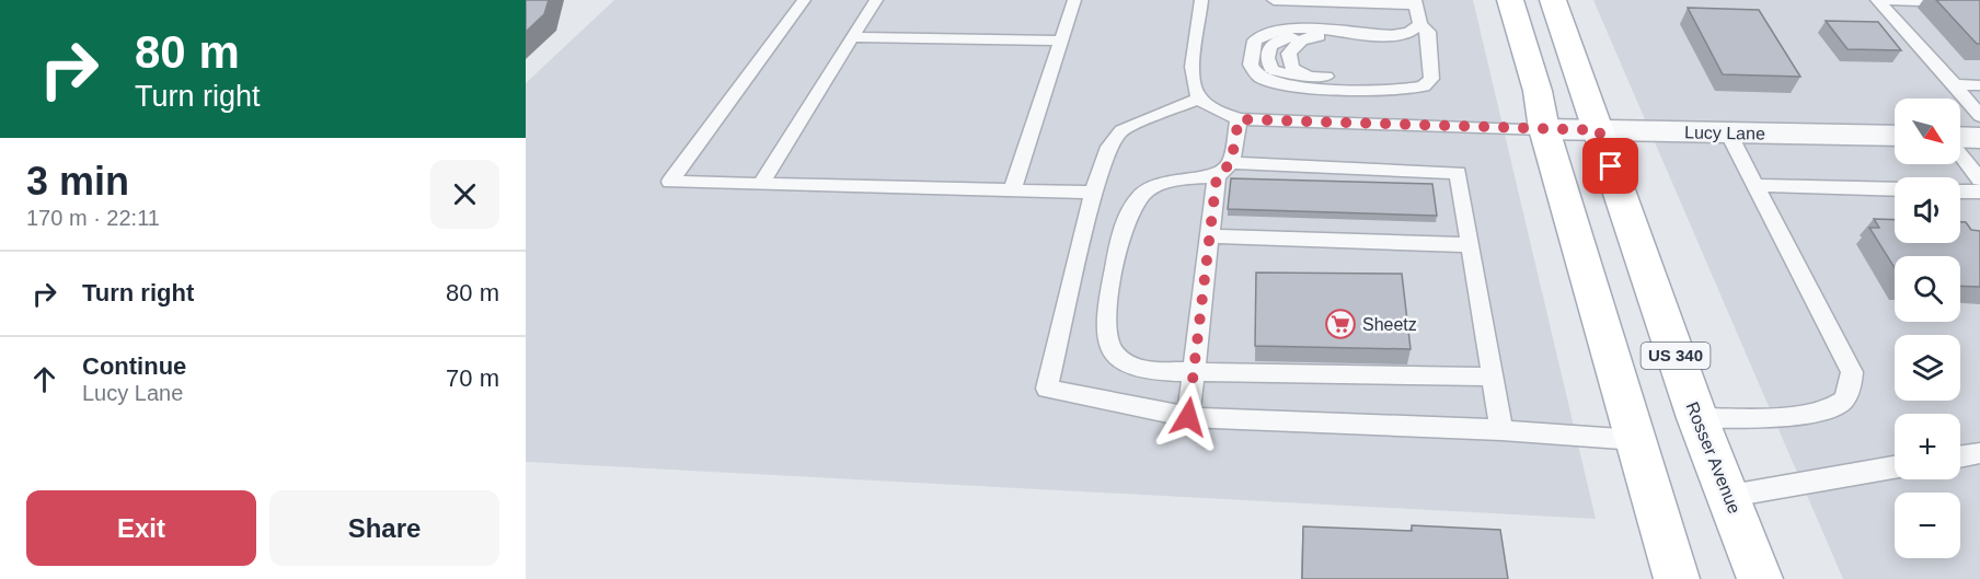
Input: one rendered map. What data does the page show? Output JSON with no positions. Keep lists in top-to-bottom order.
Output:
{
  "streets": {
    "main road": ["US 340", "Rosser Avenue"],
    "street": ["Lucy Lane"]
  },
  "crossings": [
    ["Lucy Lane", "US 340"],
    ["Lucy Lane", "Rosser Avenue"]
  ],
  "places": {
    "supermarket": ["Sheetz"]
  },
  "north": "bottom right",
  "page": {
    "turn": ["80 m", "Turn right"],
    "map_buttons": ["+", "−"],
    "heading": ["3 min", "170 m · 22:11"],
    "list": [
      {
        "name": "Turn right",
        "value": "80 m"
      },
      {
        "name": "Continue",
        "note": "Lucy Lane",
        "value": "70 m"
      }
    ],
    "buttons": ["Exit", "Share"]
  }
}
